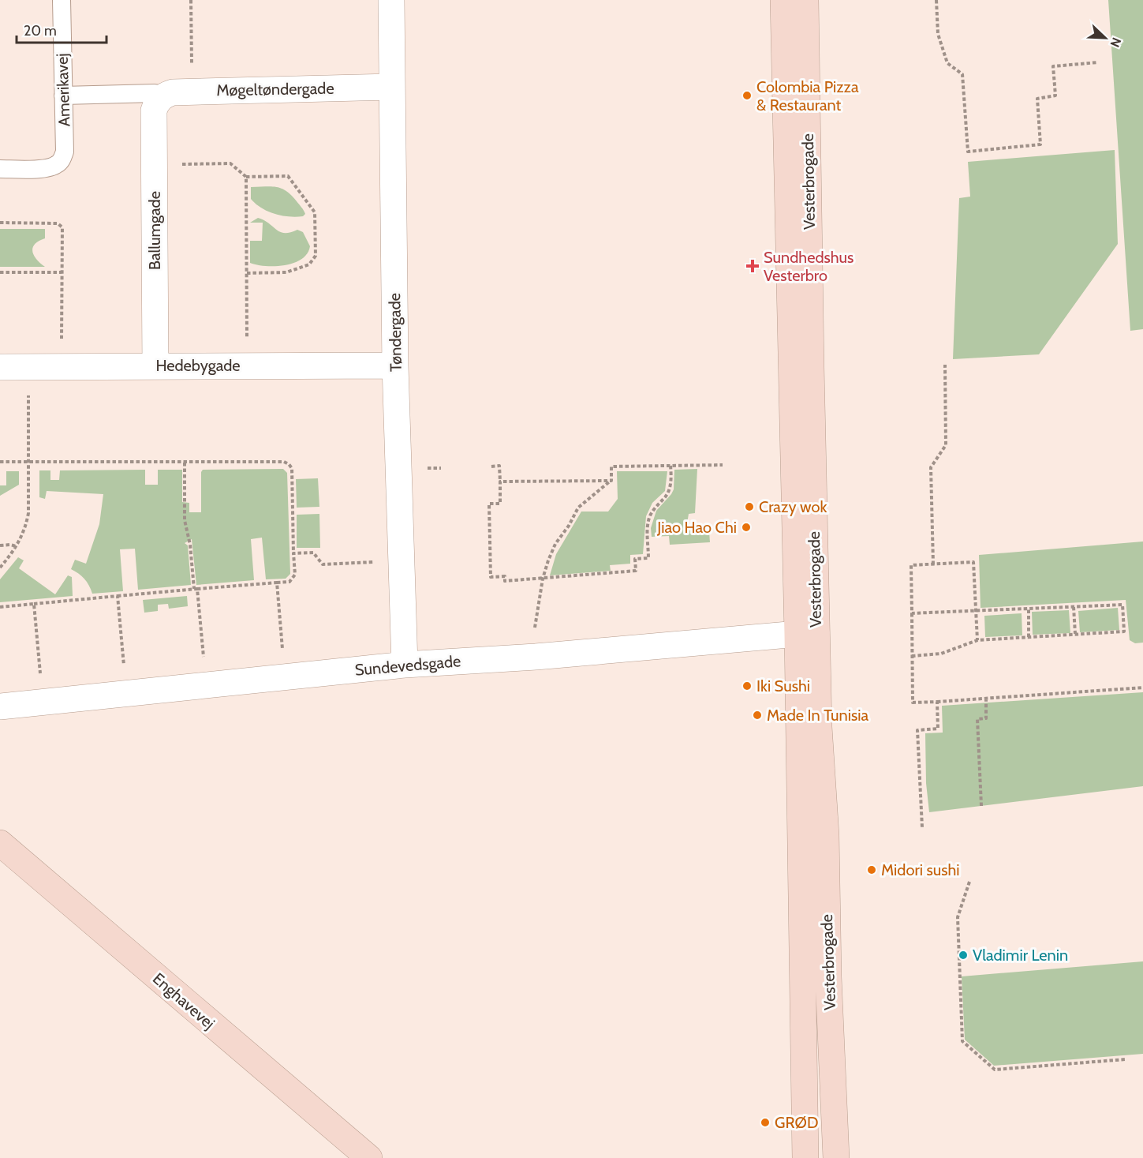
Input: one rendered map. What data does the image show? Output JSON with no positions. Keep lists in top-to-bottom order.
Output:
{
  "streets": {
    "street": [
      "Møgeltøndergade",
      "Vesterbrogade",
      "Ballumgade",
      "Tøndergade",
      "Hedebygade",
      "Sundevedsgade",
      "Enghavevej"
    ],
    "lane": ["Amerikavej"]
  },
  "crossings": [
    ["Møgeltøndergade", "Ballumgade"],
    ["Møgeltøndergade", "Tøndergade"],
    ["Vesterbrogade", "Sundevedsgade"],
    ["Ballumgade", "Hedebygade"],
    ["Tøndergade", "Hedebygade"],
    ["Tøndergade", "Sundevedsgade"]
  ],
  "places": {
    "other": [
      "Colombia Pizza & Restaurant",
      "Crazy wok",
      "Jiao Hao Chi",
      "Iki Sushi",
      "Made In Tunisia",
      "Midori sushi",
      "Vladimir Lenin",
      "GRØD"
    ],
    "health": ["Sundhedshus Vesterbro"]
  },
  "scale_bar": "20 m",
  "north": "bottom right"
}
